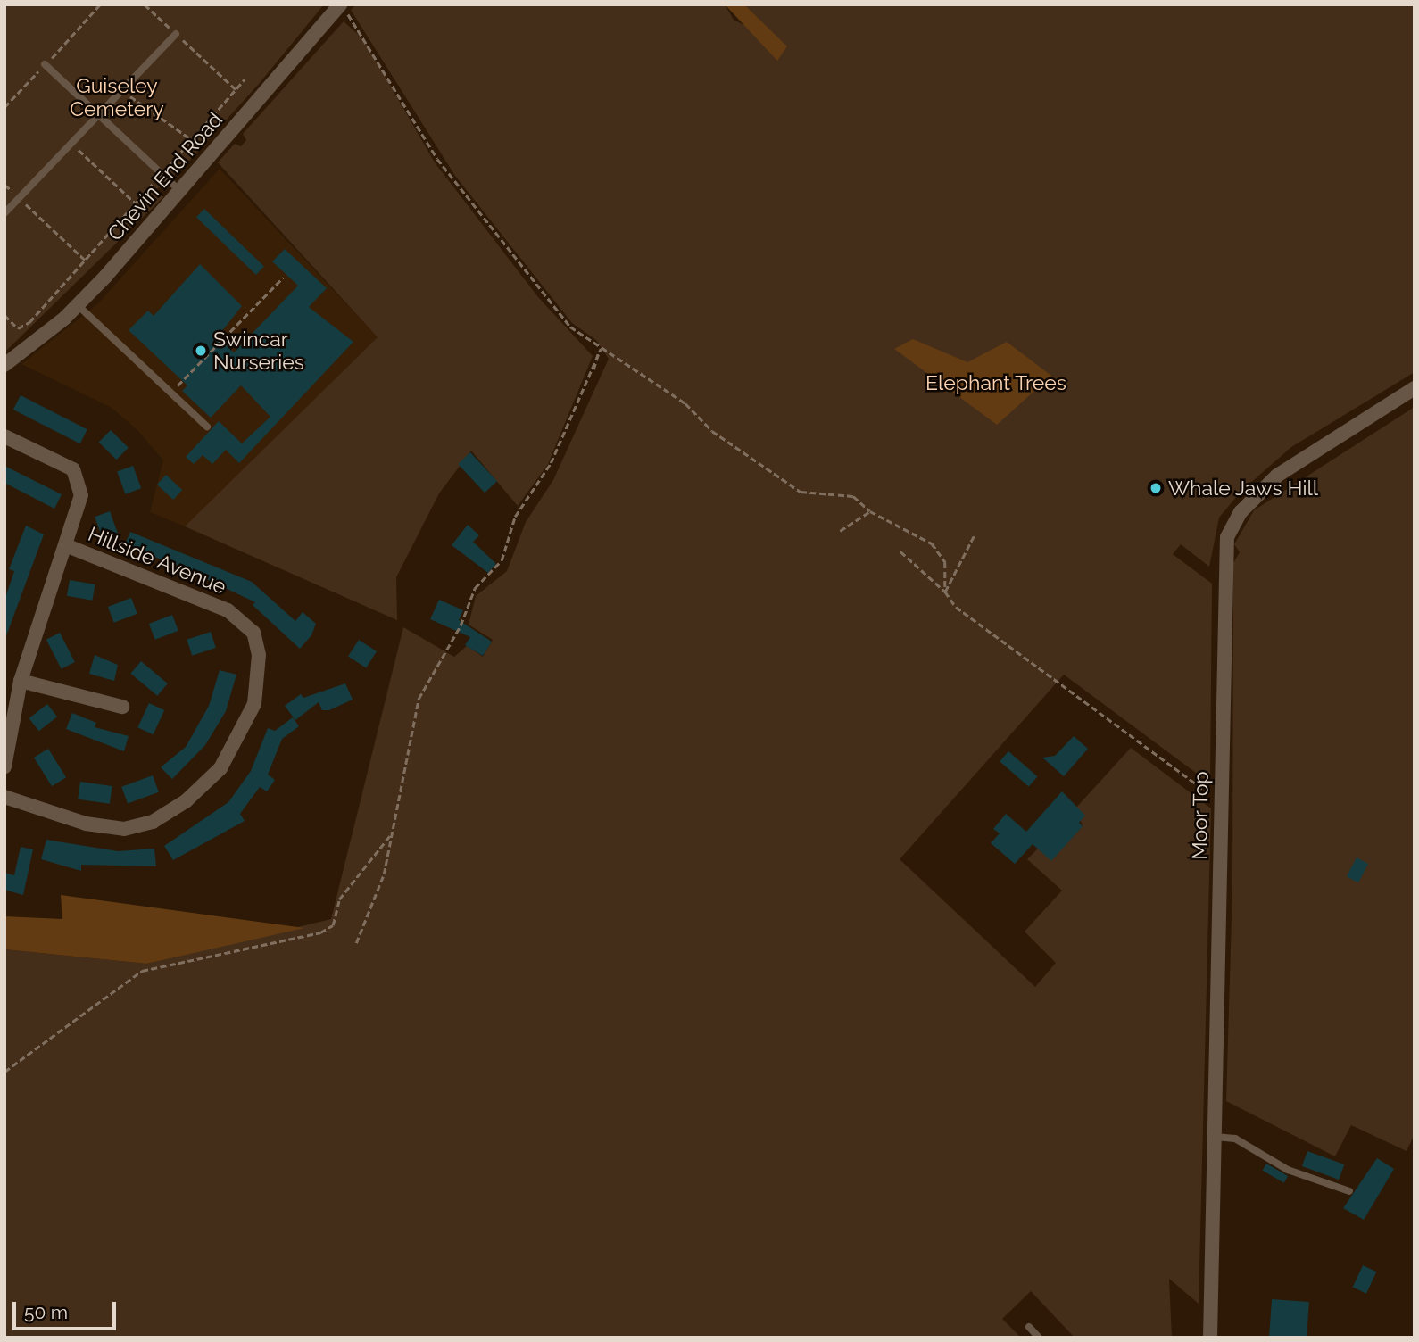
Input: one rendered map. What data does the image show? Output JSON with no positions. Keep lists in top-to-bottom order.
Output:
{
  "streets": {
    "street": ["Chevin End Road", "Hillside Avenue", "Moor Top"]
  },
  "parks": ["Guiseley Cemetery", "Elephant Trees"],
  "places": ["Swincar Nurseries", "Whale Jaws Hill"],
  "scale_bar": "50 m"
}
